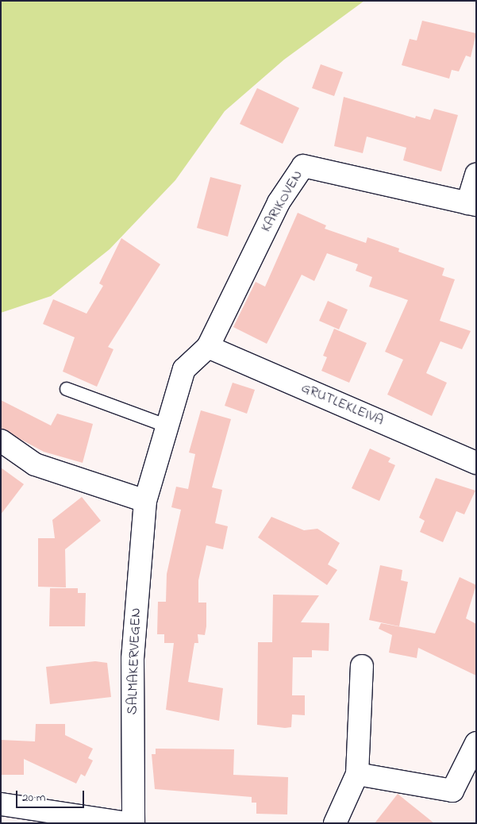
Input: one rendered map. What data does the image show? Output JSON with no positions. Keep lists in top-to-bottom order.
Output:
{
  "streets": {
    "street": ["KARIKOVEN", "GRUTLEKLEIVA", "SALMAKERVEGEN"]
  },
  "crossings": [
    ["KARIKOVEN", "GRUTLEKLEIVA"],
    ["KARIKOVEN", "SALMAKERVEGEN"],
    ["GRUTLEKLEIVA", "SALMAKERVEGEN"]
  ],
  "scale_bar": "20 m"
}
